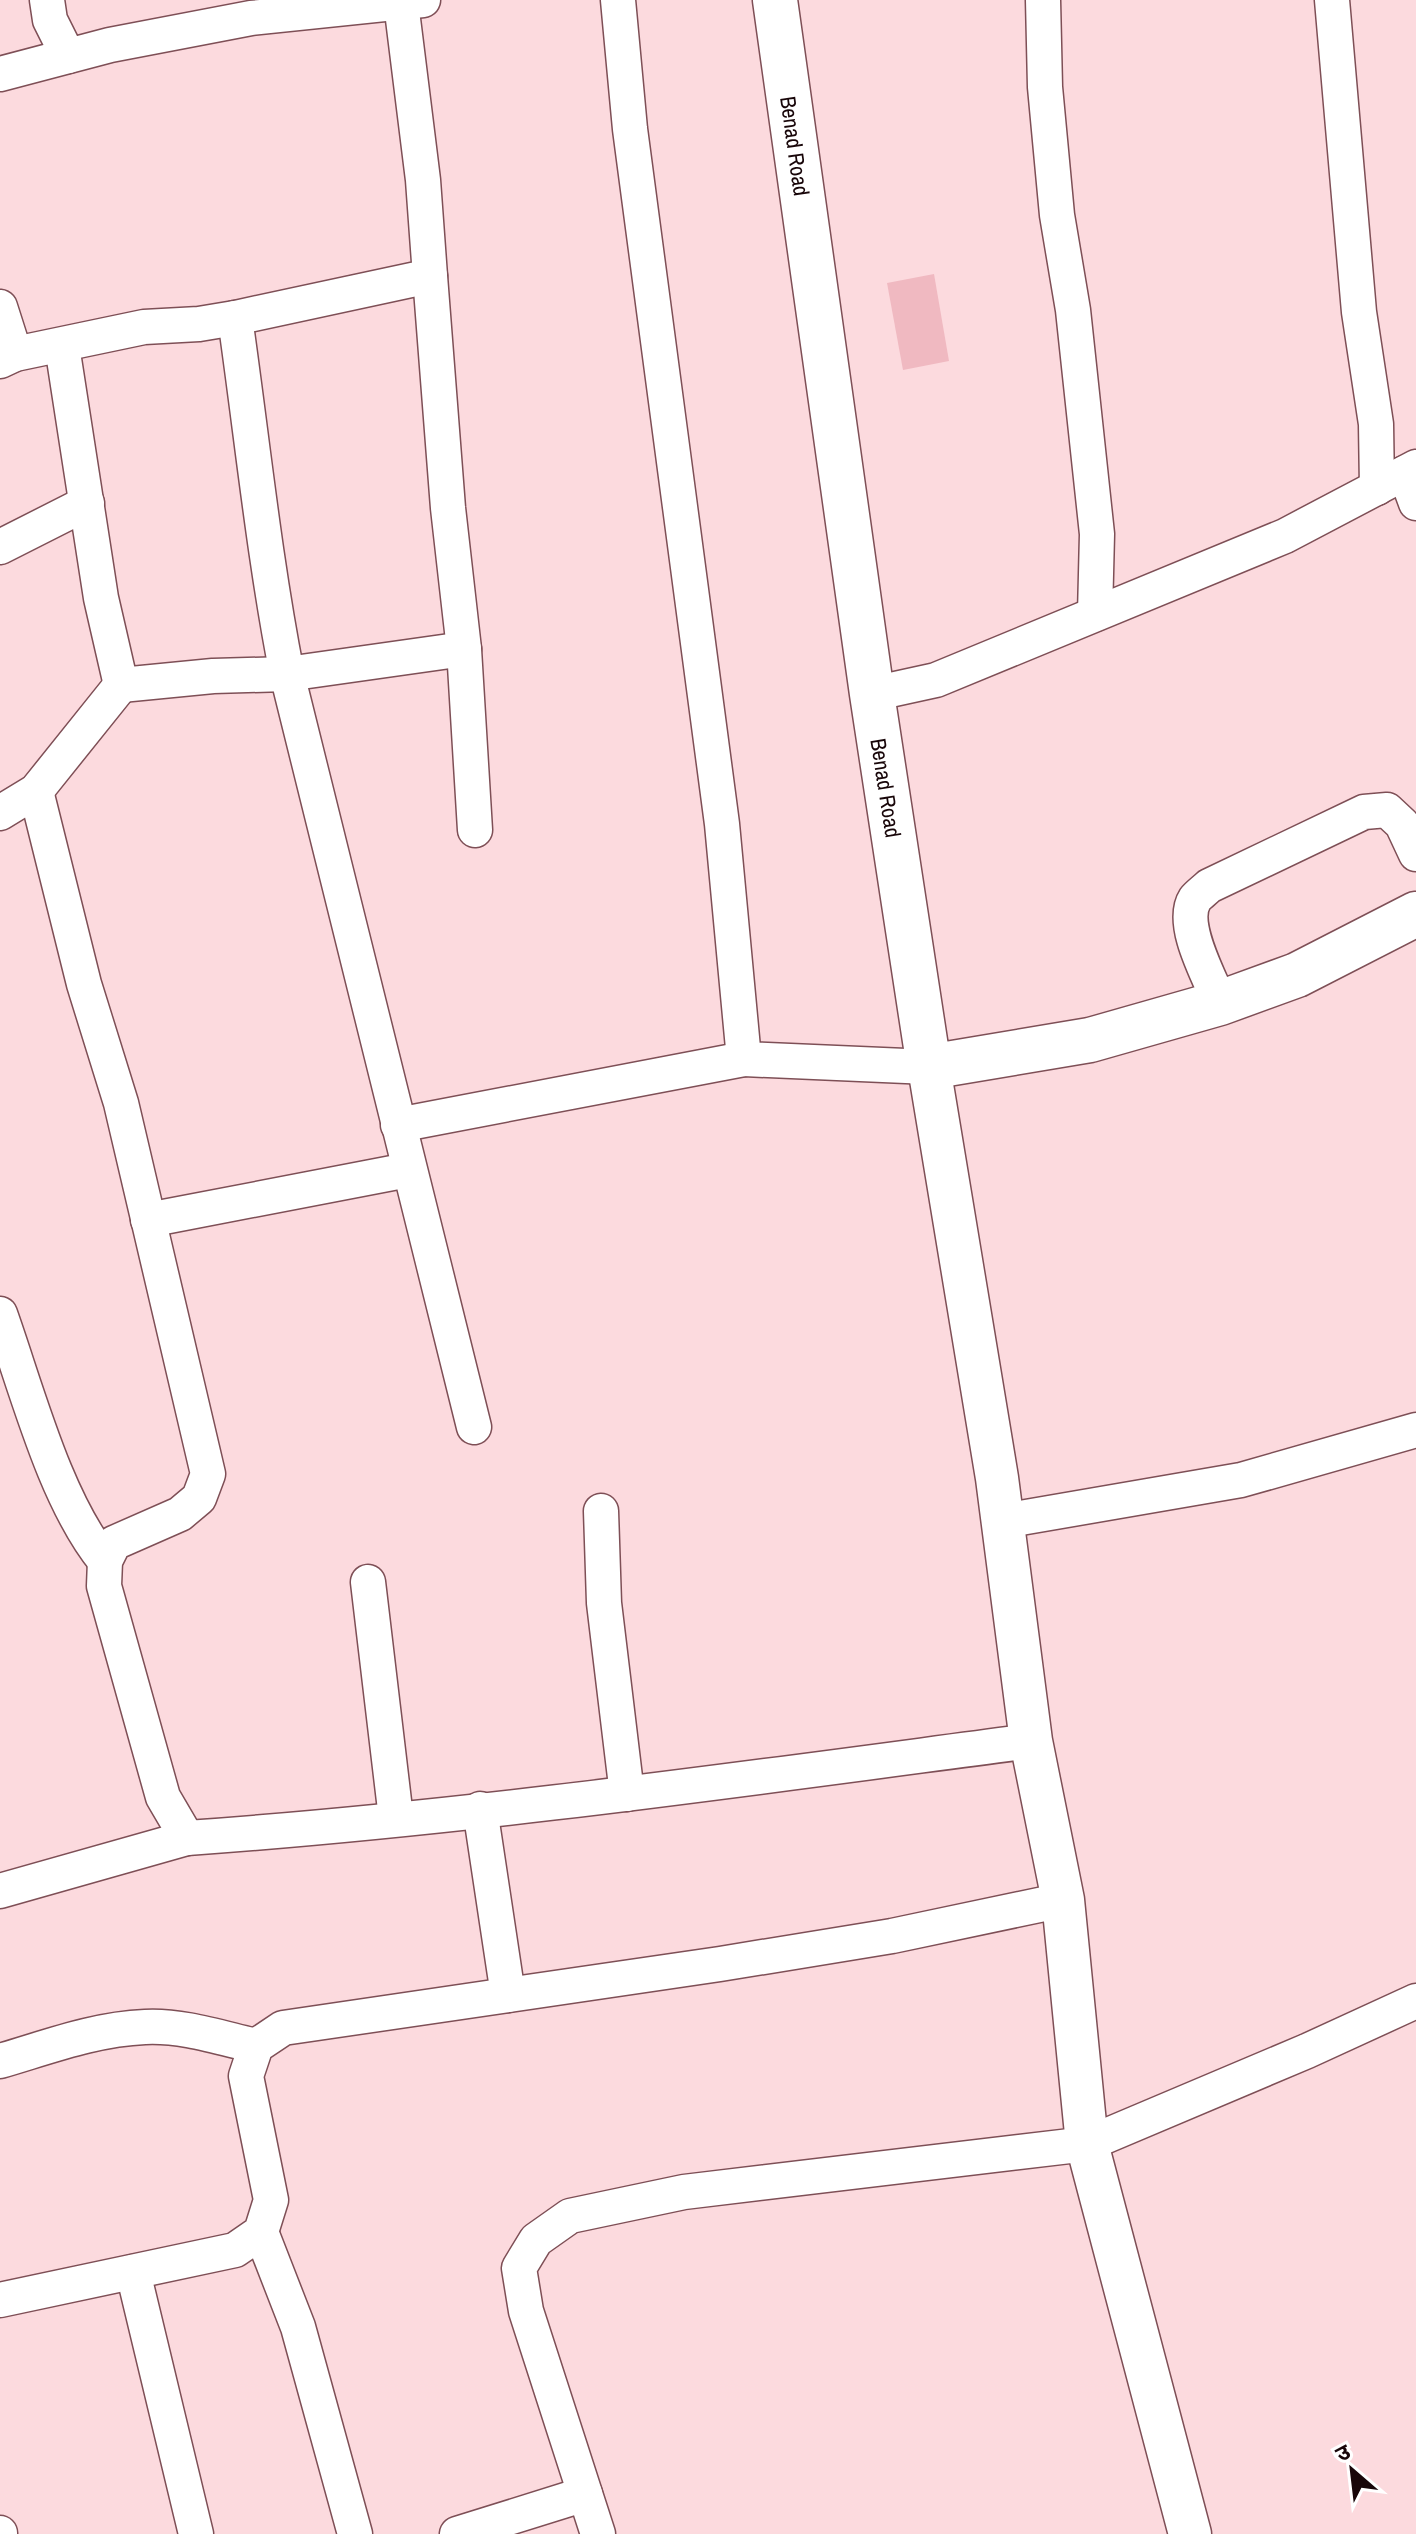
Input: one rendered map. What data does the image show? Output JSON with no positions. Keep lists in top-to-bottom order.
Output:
{
  "streets": {
    "main road": ["Benad Road"]
  },
  "north": "top left"
}
